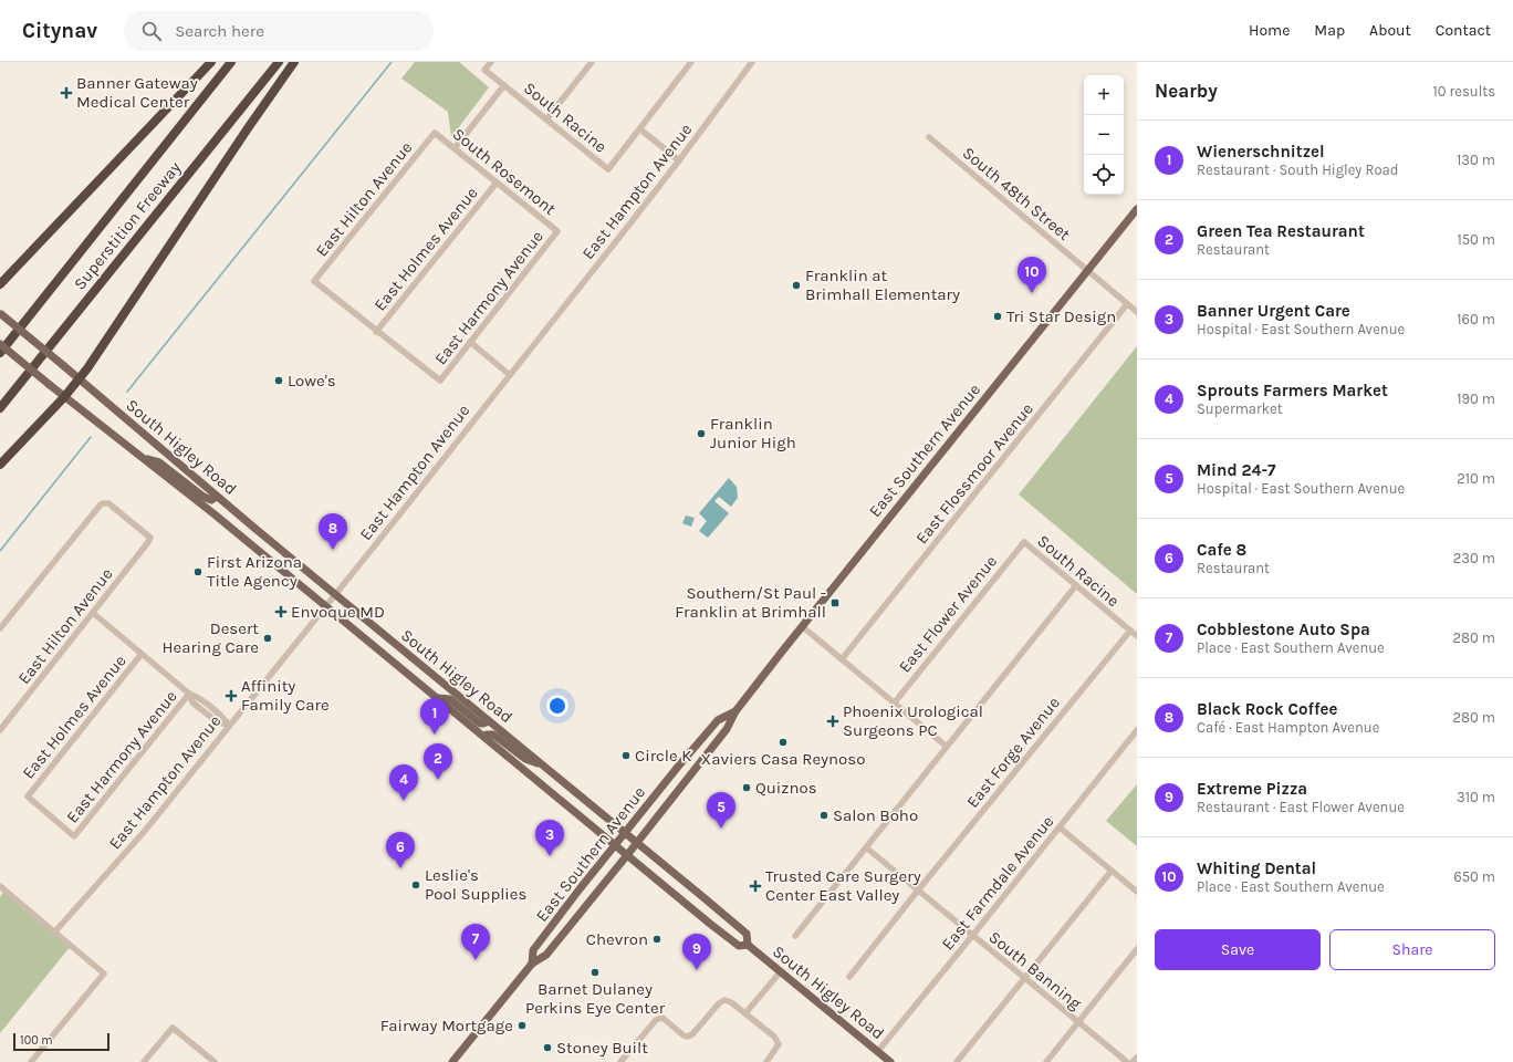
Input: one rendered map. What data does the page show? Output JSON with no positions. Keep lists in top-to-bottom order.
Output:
{
  "streets": {
    "highway": ["Superstition Freeway"],
    "main road": ["South Higley Road", "East Southern Avenue"],
    "street": [
      "South Racine",
      "South Rosemont",
      "East Hampton Avenue",
      "South 48th Street",
      "East Hilton Avenue",
      "East Holmes Avenue",
      "East Harmony Avenue",
      "East Flossmoor Avenue",
      "East Flower Avenue",
      "East Forge Avenue",
      "East Farmdale Avenue",
      "South Banning"
    ]
  },
  "crossings": [
    ["South Racine", "East Flower Avenue"],
    ["South Racine", "East Forge Avenue"],
    ["South Rosemont", "East Hilton Avenue"],
    ["South Rosemont", "East Holmes Avenue"],
    ["South Rosemont", "East Harmony Avenue"],
    ["East Hampton Avenue", "South Higley Road"],
    ["South 48th Street", "East Southern Avenue"],
    ["South 48th Street", "East Flossmoor Avenue"],
    ["East Hilton Avenue", "East Holmes Avenue"],
    ["East Hilton Avenue", "East Harmony Avenue"],
    ["East Holmes Avenue", "East Harmony Avenue"],
    ["South Higley Road", "East Southern Avenue"],
    ["South Higley Road", "East Farmdale Avenue"],
    ["East Forge Avenue", "South Banning"],
    ["East Farmdale Avenue", "South Banning"]
  ],
  "places": {
    "health": [
      "Banner Gateway Medical Center",
      "Envoque MD",
      "Affinity Family Care",
      "Phoenix Urological Surgeons PC",
      "Trusted Care Surgery Center East Valley"
    ],
    "other": [
      "Franklin at Brimhall Elementary",
      "Tri Star Design",
      "Lowe's",
      "Franklin Junior High",
      "First Arizona Title Agency",
      "Desert Hearing Care",
      "Xaviers Casa Reynoso",
      "Circle K",
      "Quiznos",
      "Salon Boho",
      "Leslie's Pool Supplies",
      "Chevron",
      "Barnet Dulaney Perkins Eye Center",
      "Fairway Mortgage",
      "Stoney Built"
    ],
    "transit": ["Southern/St Paul - Franklin at Brimhall"]
  },
  "scale_bar": "100 m",
  "page": {
    "header": "Citynav",
    "search": "Search here",
    "nav": [
      "Home",
      "Map",
      "About",
      "Contact"
    ],
    "heading": ["Nearby", "10 results"],
    "map_buttons": ["+", "−"],
    "list": [
      {
        "mark": "1",
        "name": "Wienerschnitzel",
        "note": "Restaurant · South Higley Road",
        "value": "130 m"
      },
      {
        "mark": "2",
        "name": "Green Tea Restaurant",
        "note": "Restaurant",
        "value": "150 m"
      },
      {
        "mark": "3",
        "name": "Banner Urgent Care",
        "note": "Hospital · East Southern Avenue",
        "value": "160 m"
      },
      {
        "mark": "4",
        "name": "Sprouts Farmers Market",
        "note": "Supermarket",
        "value": "190 m"
      },
      {
        "mark": "5",
        "name": "Mind 24-7",
        "note": "Hospital · East Southern Avenue",
        "value": "210 m"
      },
      {
        "mark": "6",
        "name": "Cafe 8",
        "note": "Restaurant",
        "value": "230 m"
      },
      {
        "mark": "7",
        "name": "Cobblestone Auto Spa",
        "note": "Place · East Southern Avenue",
        "value": "280 m"
      },
      {
        "mark": "8",
        "name": "Black Rock Coffee",
        "note": "Café · East Hampton Avenue",
        "value": "280 m"
      },
      {
        "mark": "9",
        "name": "Extreme Pizza",
        "note": "Restaurant · East Flower Avenue",
        "value": "310 m"
      },
      {
        "mark": "10",
        "name": "Whiting Dental",
        "note": "Place · East Southern Avenue",
        "value": "650 m"
      }
    ],
    "pins": [
      "10",
      "8",
      "1",
      "2",
      "4",
      "5",
      "3",
      "6",
      "7",
      "9"
    ],
    "buttons": ["Save", "Share"],
    "scale": "100 m"
  }
}
